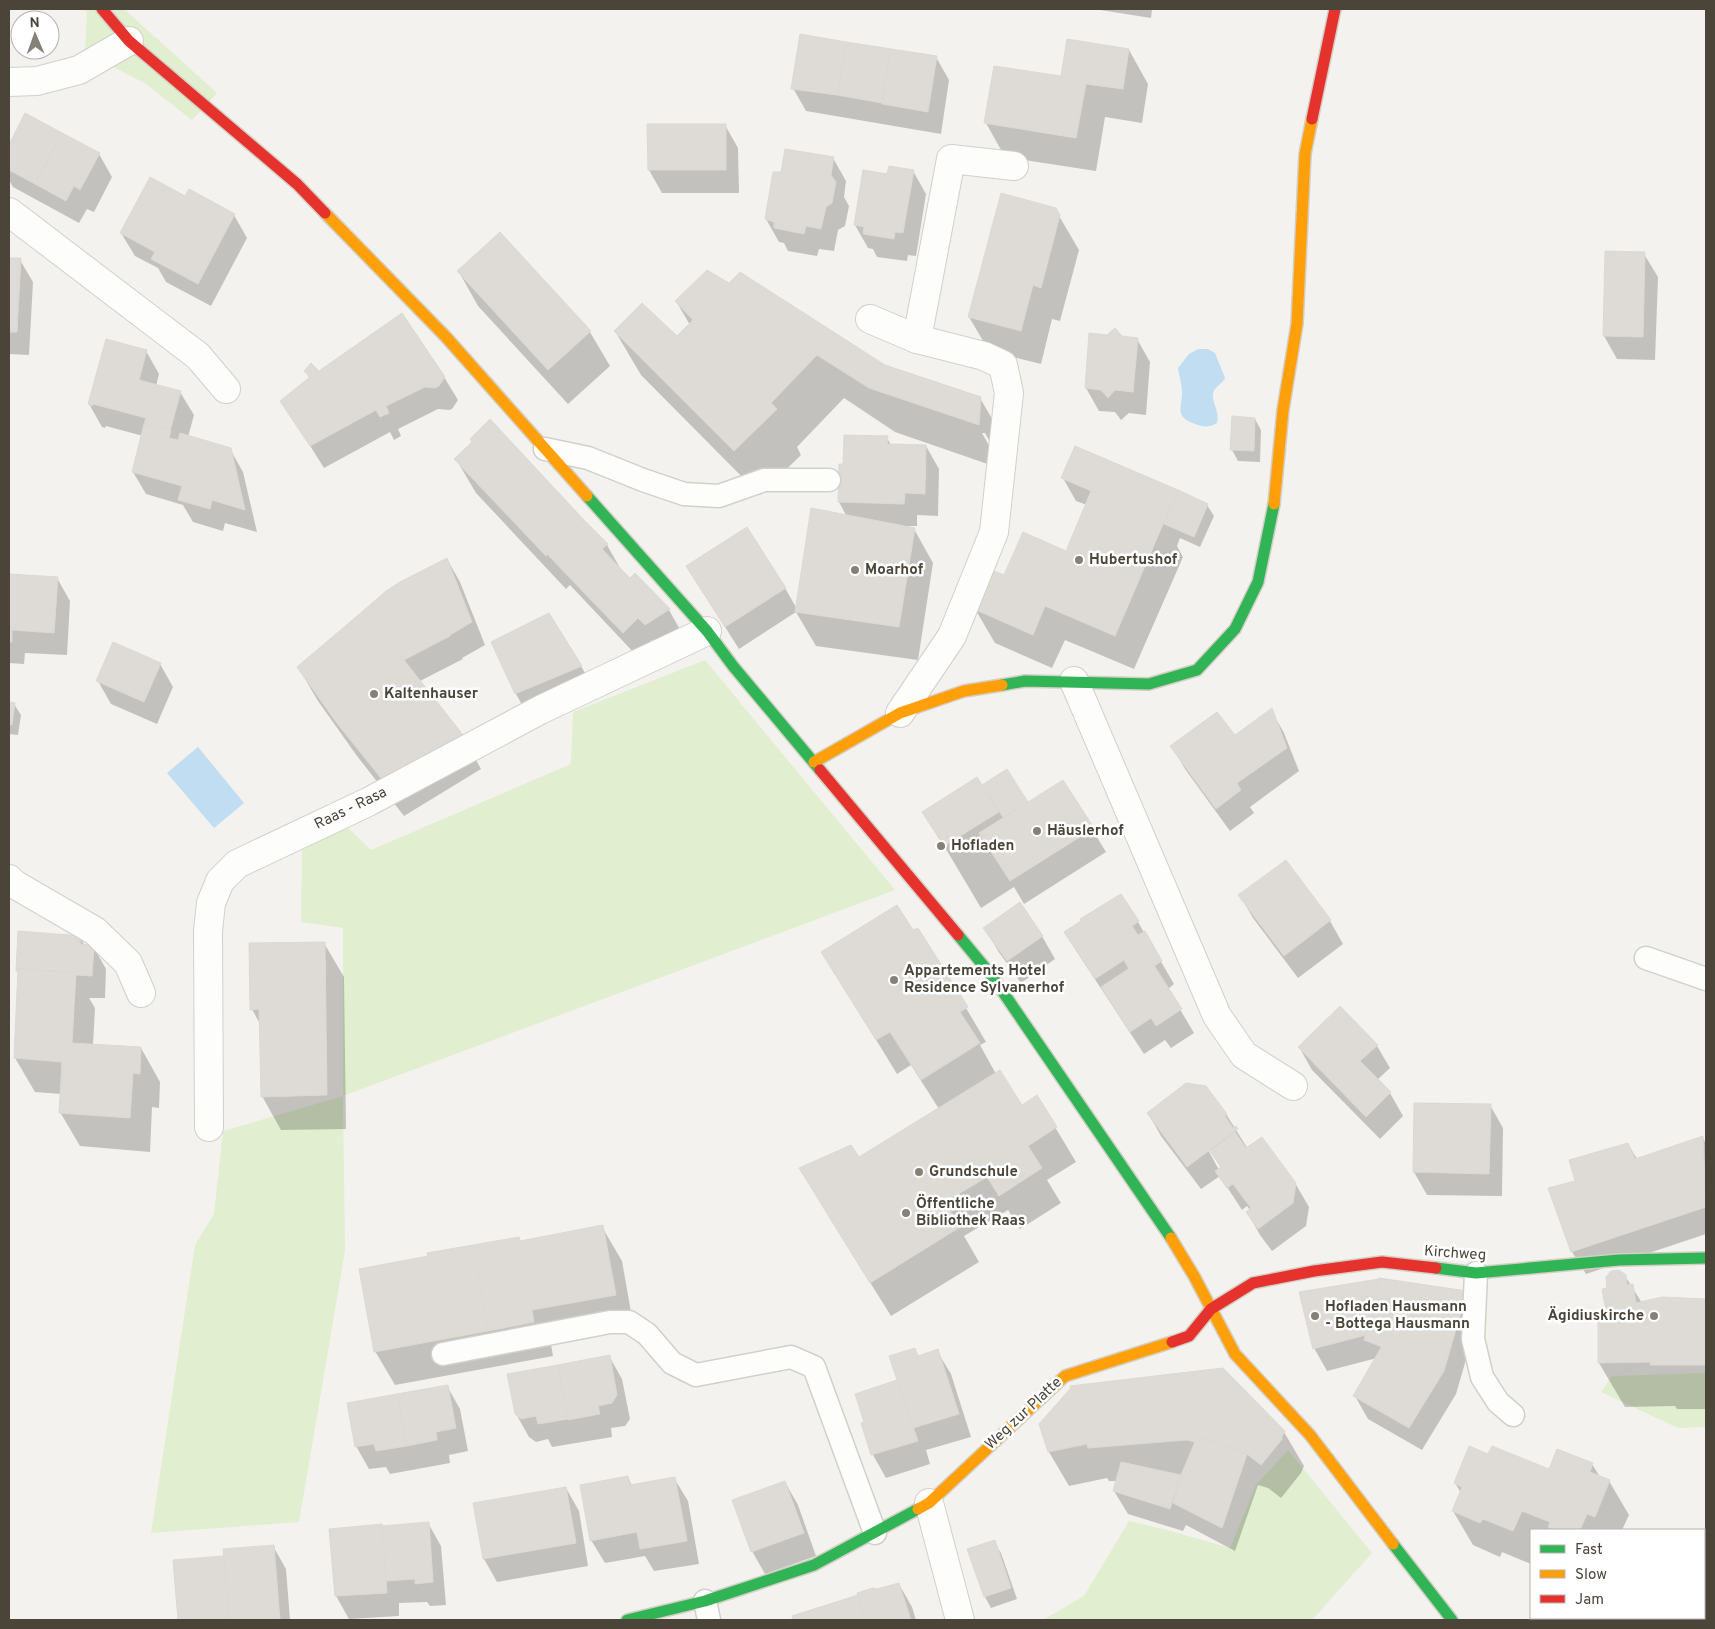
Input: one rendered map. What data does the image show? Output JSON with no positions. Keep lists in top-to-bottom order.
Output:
{
  "streets": {
    "street": ["Raas - Rasa", "Kirchweg", "Weg zur Platte"]
  },
  "crossings": [
    ["Kirchweg", "Weg zur Platte"]
  ],
  "places": [
    "Hubertushof",
    "Moarhof",
    "Kaltenhauser",
    "Häuslerhof",
    "Hofladen",
    "Appartements Hotel Residence Sylvanerhof",
    "Grundschule",
    "Öffentliche Bibliothek Raas",
    "Hofladen Hausmann - Bottega Hausmann",
    "Ägidiuskirche"
  ],
  "legend": ["Fast", "Slow", "Jam"],
  "north": "top"
}
